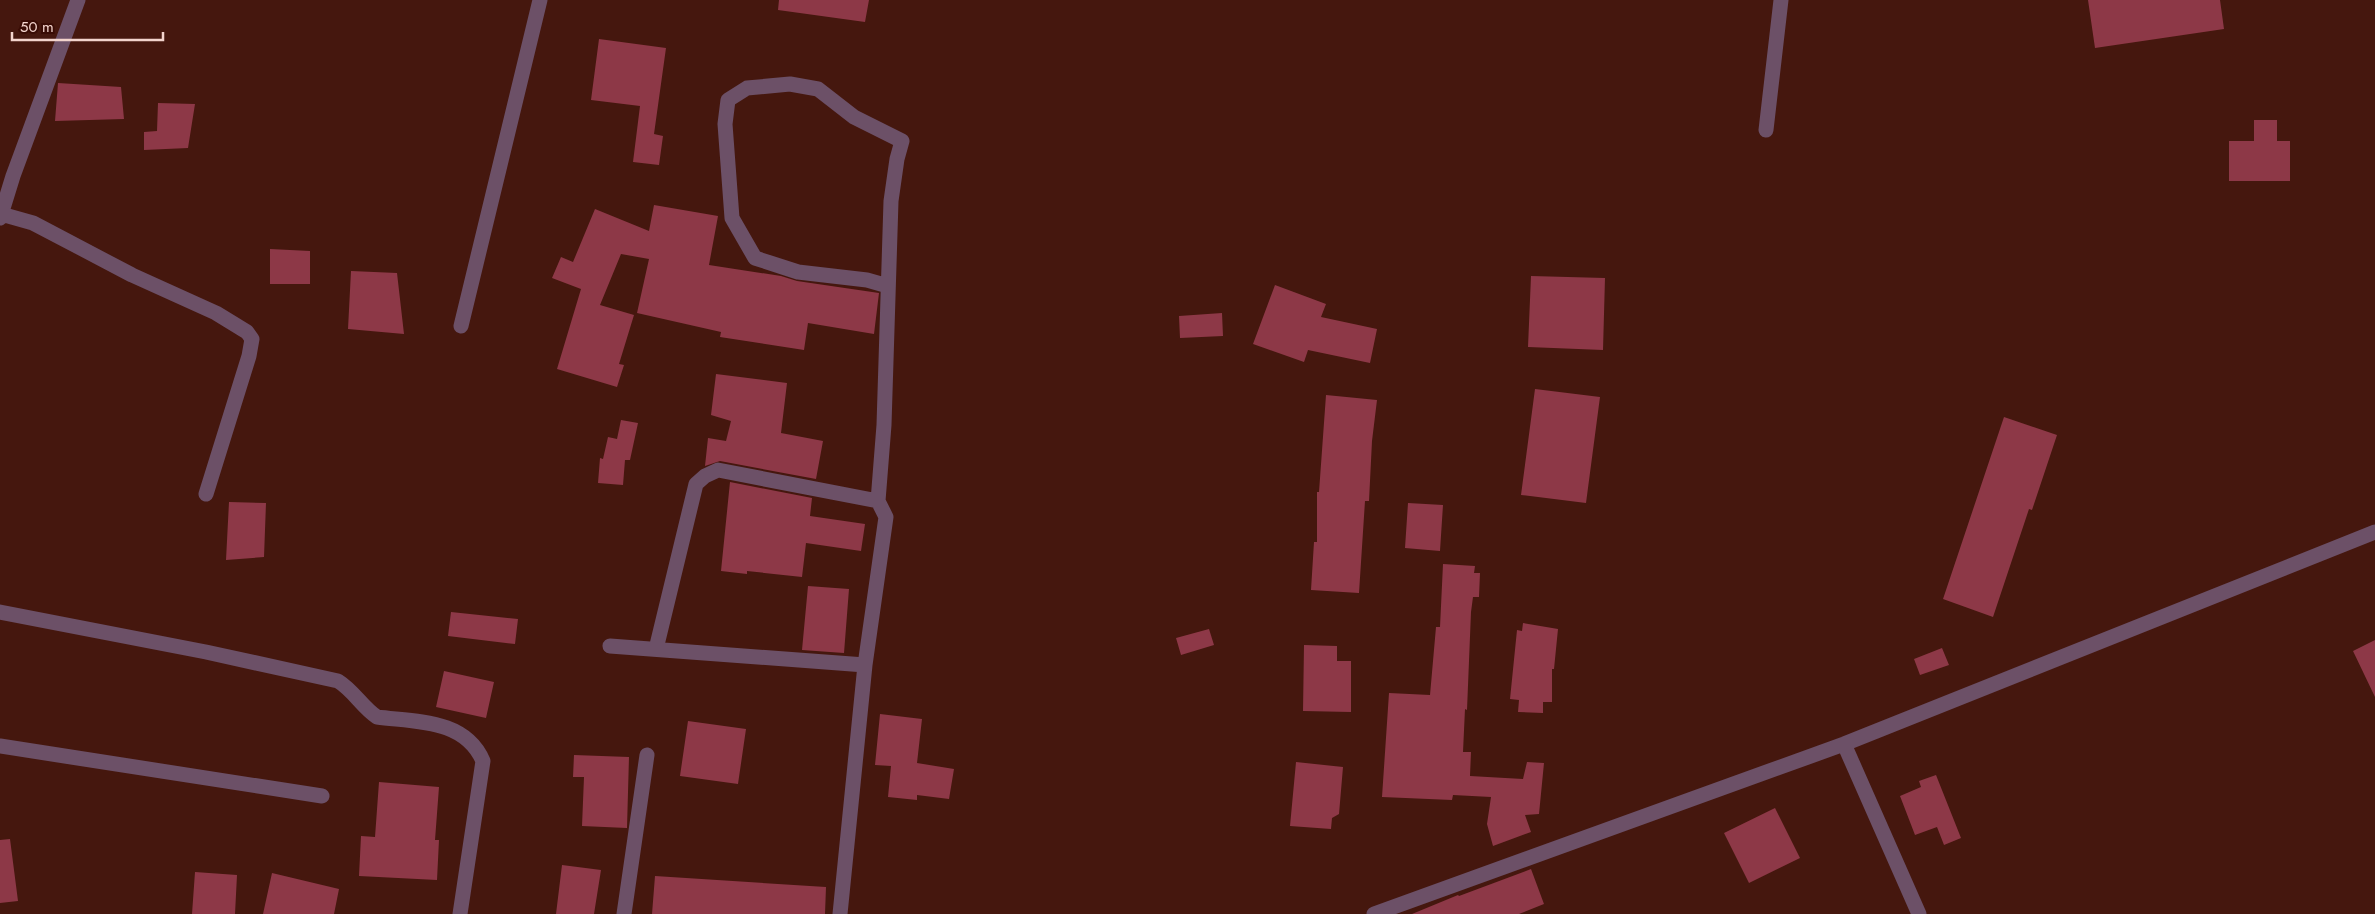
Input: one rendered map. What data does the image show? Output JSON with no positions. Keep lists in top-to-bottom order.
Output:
{
  "scale_bar": "50 m"
}
